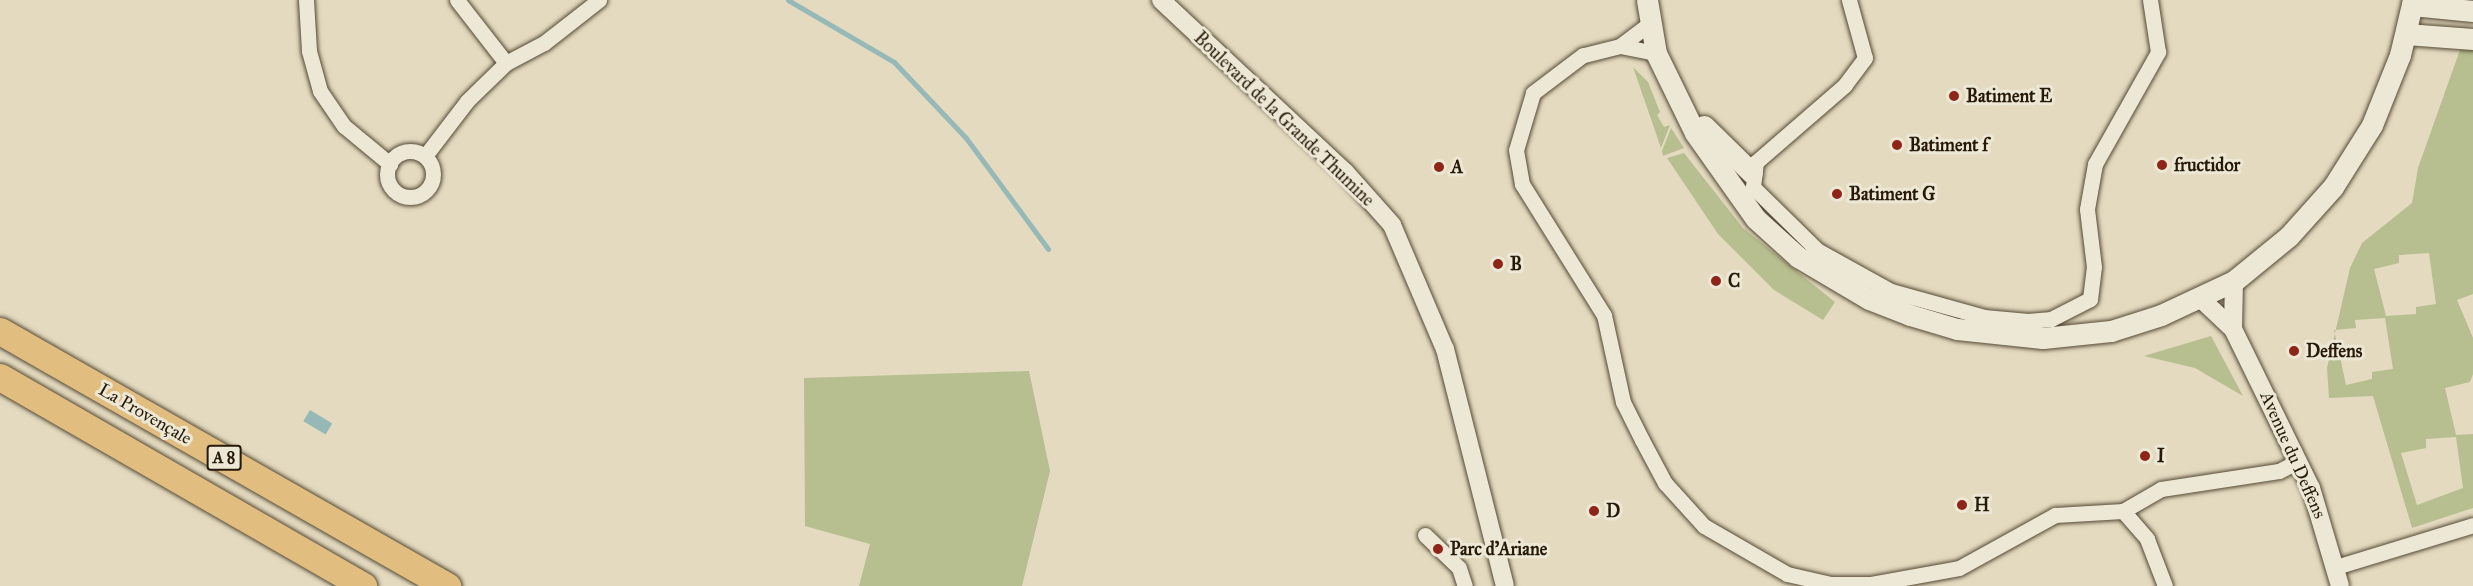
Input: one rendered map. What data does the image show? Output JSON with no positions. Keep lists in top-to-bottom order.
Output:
{
  "streets": {
    "highway": ["La Provençale", "A 8"],
    "street": ["Boulevard de la Grande Thumine", "Avenue du Deffens"]
  },
  "places": [
    "Batiment E",
    "Batiment f",
    "fructidor",
    "A",
    "Batiment G",
    "B",
    "C",
    "Deffens",
    "I",
    "H",
    "D",
    "Parc d'Ariane"
  ]
}
